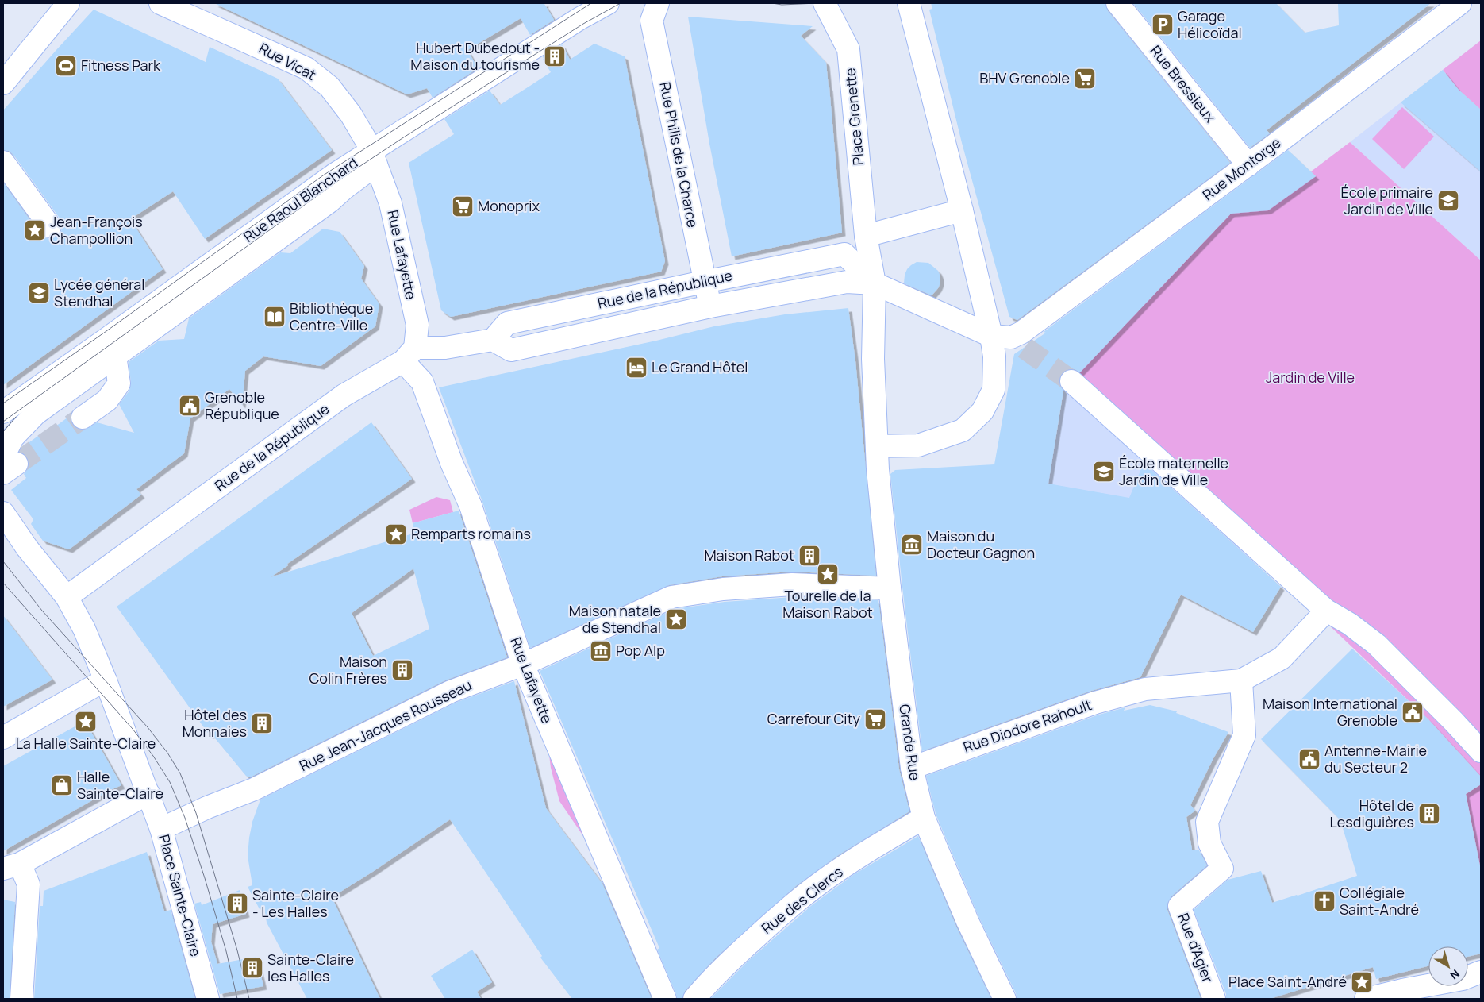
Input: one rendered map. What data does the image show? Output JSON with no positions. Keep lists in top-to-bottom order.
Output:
{
  "streets": {
    "street": [
      "Rue Vicat",
      "Rue Bressieux",
      "Place Grenette",
      "Rue Philis de la Charce",
      "Rue Montorge",
      "Rue Raoul Blanchard",
      "Rue Lafayette",
      "Rue de la République",
      "Rue Jean-Jacques Rousseau",
      "Rue Diodore Rahoult",
      "Grande Rue",
      "Place Sainte-Claire",
      "Rue des Clercs",
      "Rue d'Agier"
    ]
  },
  "crossings": [
    ["Rue Vicat", "Rue Raoul Blanchard"],
    ["Rue Vicat", "Rue Lafayette"],
    ["Rue Bressieux", "Rue Montorge"],
    ["Place Grenette", "Rue de la République"],
    ["Place Grenette", "Grande Rue"],
    ["Rue Philis de la Charce", "Rue de la République"],
    ["Rue Raoul Blanchard", "Rue Lafayette"],
    ["Rue Lafayette", "Rue de la République"],
    ["Rue Lafayette", "Rue Jean-Jacques Rousseau"],
    ["Rue de la République", "Place Sainte-Claire"],
    ["Rue Jean-Jacques Rousseau", "Grande Rue"],
    ["Rue Jean-Jacques Rousseau", "Place Sainte-Claire"],
    ["Rue Diodore Rahoult", "Grande Rue"],
    ["Rue Diodore Rahoult", "Rue d'Agier"],
    ["Grande Rue", "Rue des Clercs"]
  ],
  "parks": ["Jardin de Ville"],
  "places": {
    "parking": ["Garage Hélicoïdal"],
    "building": [
      "Hubert Dubedout - Maison du tourisme",
      "Maison Rabot",
      "Maison Colin Frères",
      "Hôtel des Monnaies",
      "Hôtel de Lesdiguières",
      "Sainte-Claire - Les Halles",
      "Sainte-Claire les Halles"
    ],
    "sports": ["Fitness Park"],
    "supermarket": ["BHV Grenoble", "Monoprix", "Carrefour City"],
    "school or university": ["École primaire Jardin de Ville", "Lycée général Stendhal", "École maternelle Jardin de Ville"],
    "place": [
      "Jean-François Champollion",
      "Remparts romains",
      "Tourelle de la Maison Rabot",
      "Maison natale de Stendhal",
      "La Halle Sainte-Claire",
      "Place Saint-André"
    ],
    "library": ["Bibliothèque Centre-Ville"],
    "hotel": ["Le Grand Hôtel"],
    "public building": ["Grenoble République", "Maison International Grenoble", "Antenne-Mairie du Secteur 2"],
    "museum": ["Maison du Docteur Gagnon", "Pop Alp"],
    "shop": ["Halle Sainte-Claire"],
    "church": ["Collégiale Saint-André"]
  },
  "north": "bottom right"
}
